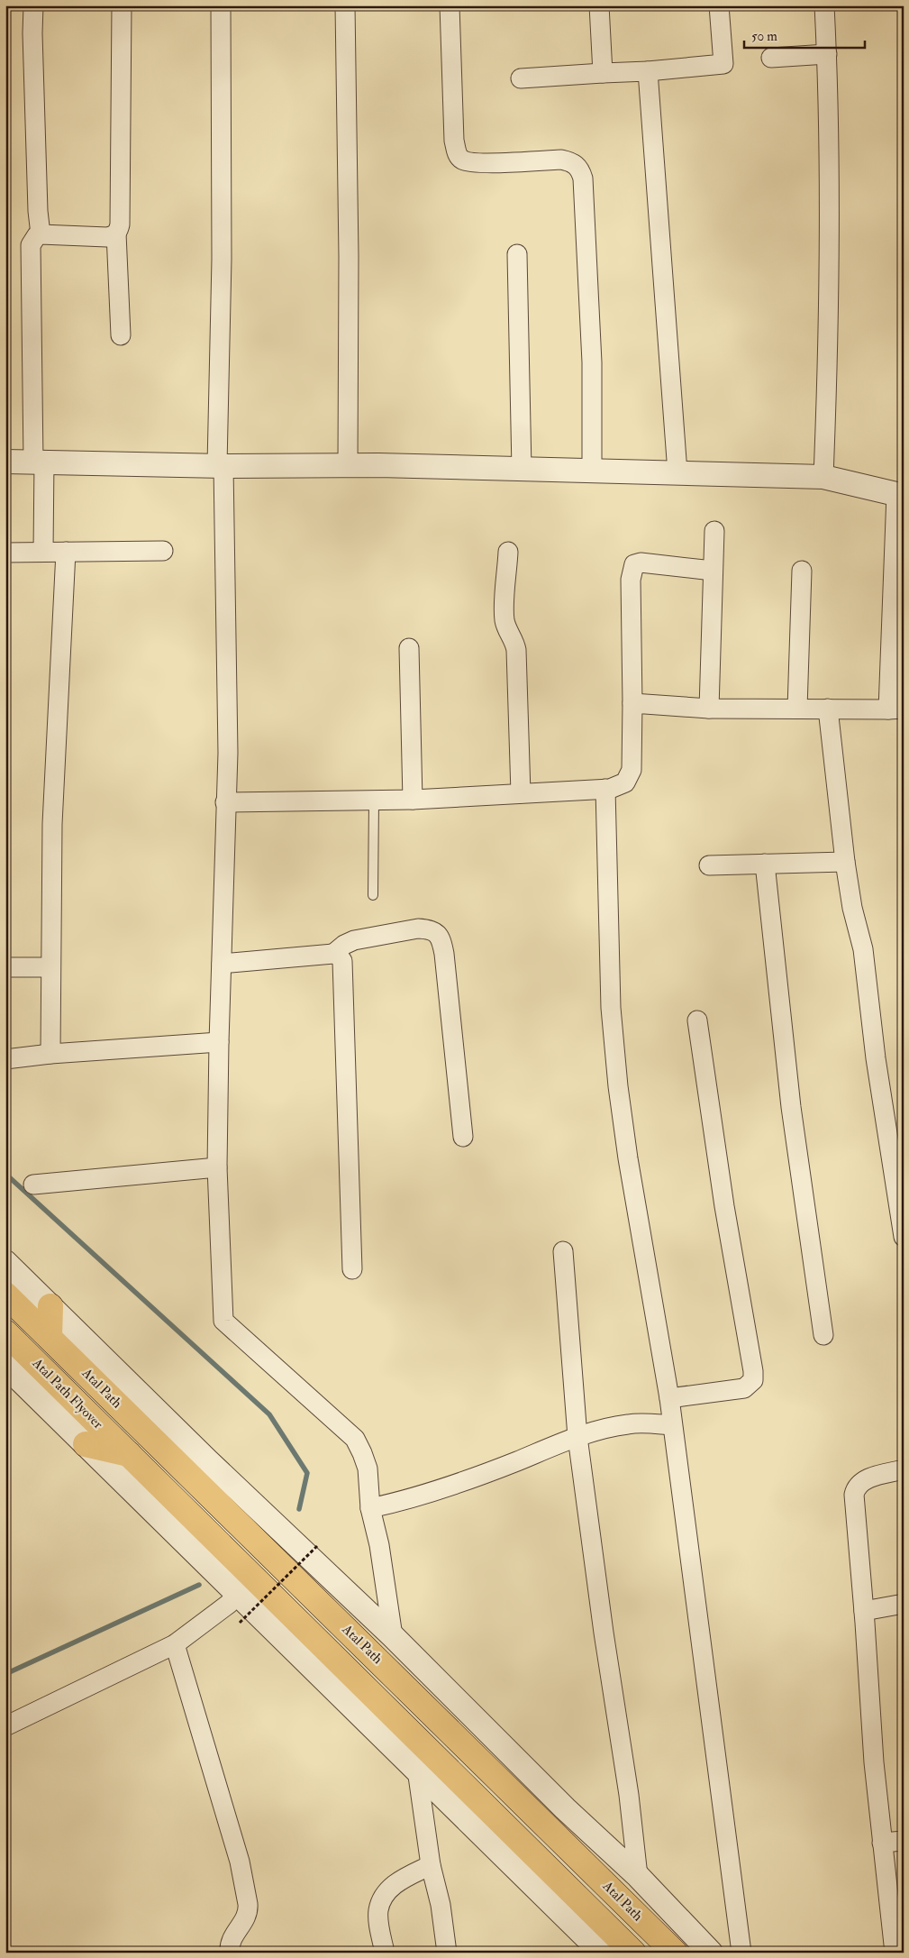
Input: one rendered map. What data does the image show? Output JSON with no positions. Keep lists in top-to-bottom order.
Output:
{
  "streets": {
    "main road": ["Atal Path", "Atal Path Flyover"]
  },
  "crossings": [
    ["Atal Path", "Atal Path Flyover"]
  ],
  "scale_bar": "50 m"
}
